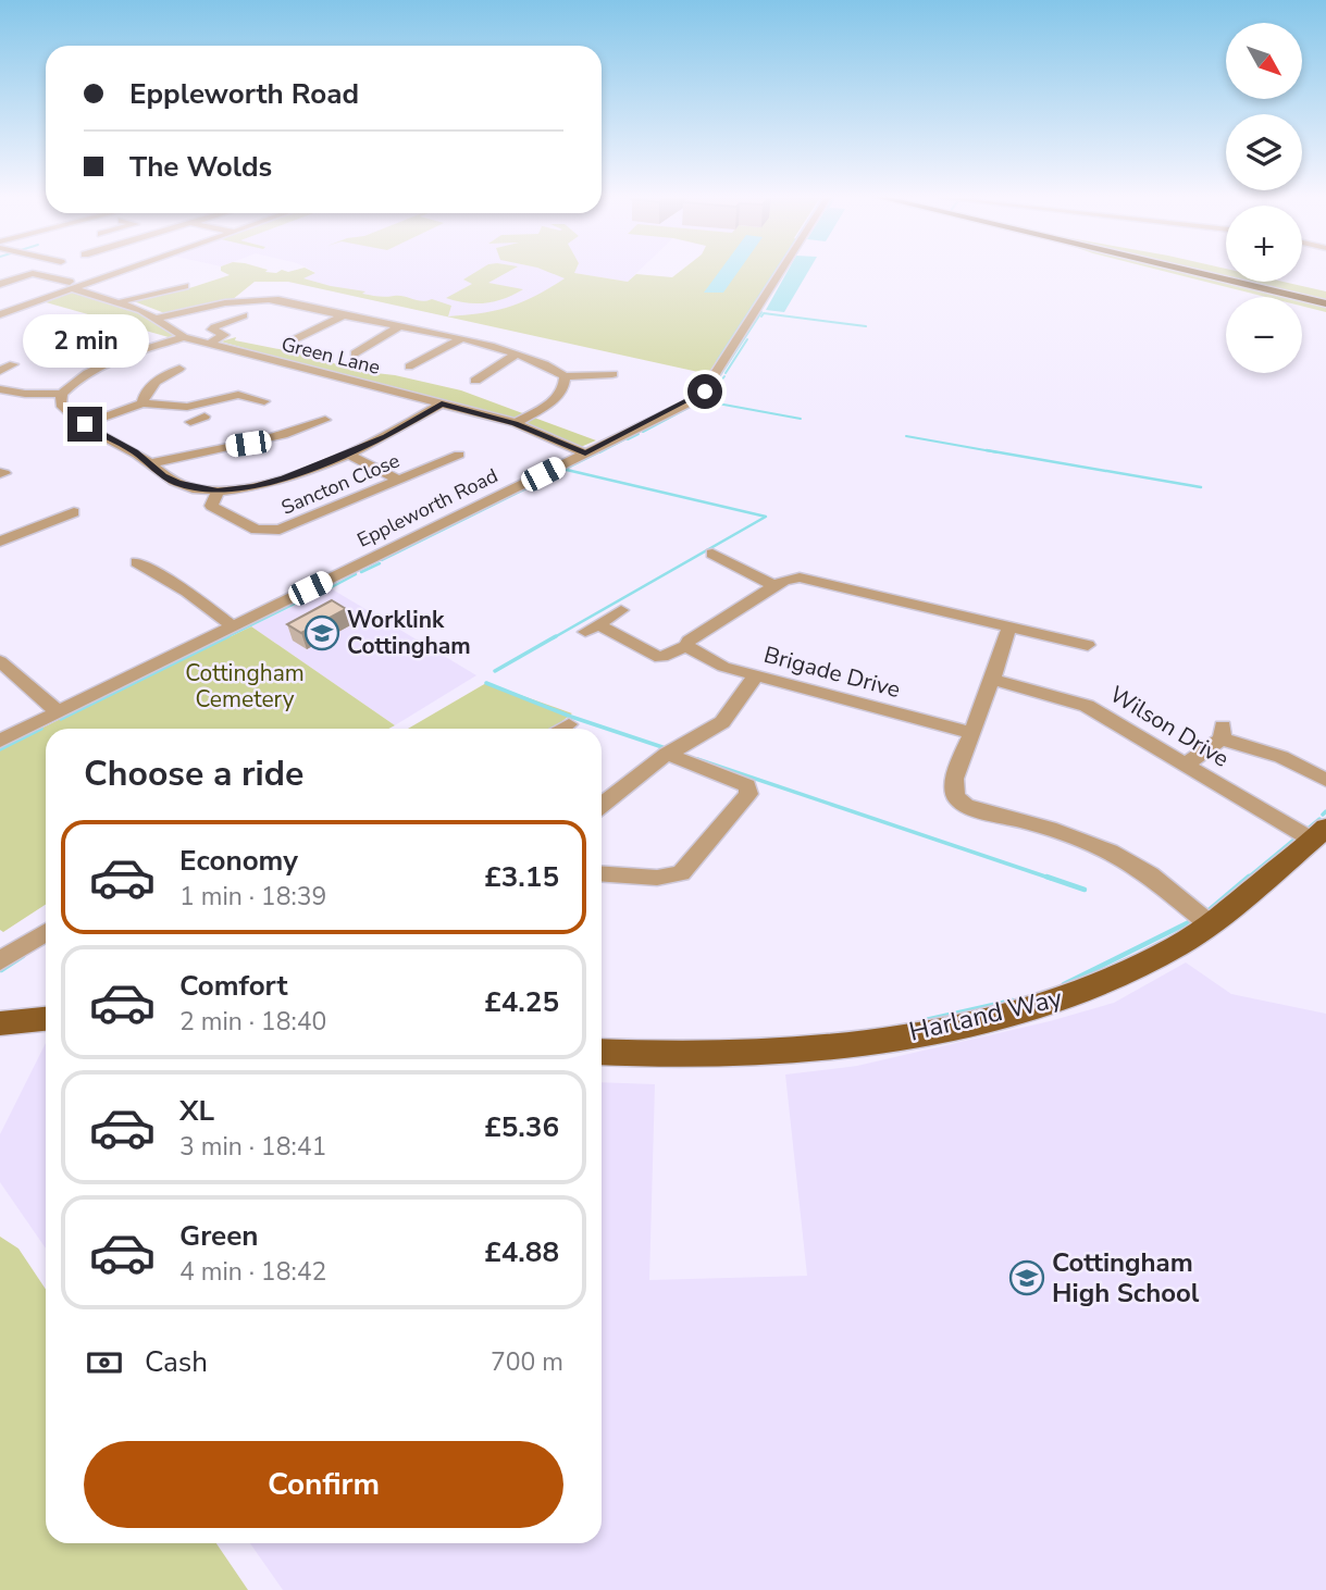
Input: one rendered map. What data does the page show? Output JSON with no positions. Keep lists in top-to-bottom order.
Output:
{
  "streets": {
    "main road": ["Harland Way"],
    "street": [
      "Green Lane",
      "Sancton Close",
      "Eppleworth Road",
      "Brigade Drive",
      "Wilson Drive"
    ]
  },
  "crossings": [
    ["Green Lane", "Eppleworth Road"],
    ["Wilson Drive", "Harland Way"]
  ],
  "parks": ["Cottingham Cemetery"],
  "places": {
    "school or university": ["Worklink Cottingham", "Cottingham High School"]
  },
  "north": "bottom right",
  "page": {
    "map_buttons": ["+", "−"],
    "banner": ["Eppleworth Road", "The Wolds"],
    "bubble": "2 min",
    "heading": "Choose a ride",
    "list": [
      {
        "name": "Economy",
        "note": "1 min · 18:39",
        "value": "£3.15"
      },
      {
        "name": "Comfort",
        "note": "2 min · 18:40",
        "value": "£4.25"
      },
      {
        "name": "XL",
        "note": "3 min · 18:41",
        "value": "£5.36"
      },
      {
        "name": "Green",
        "note": "4 min · 18:42",
        "value": "£4.88"
      }
    ],
    "pay": ["Cash", "700 m"],
    "buttons": "Confirm"
  }
}
